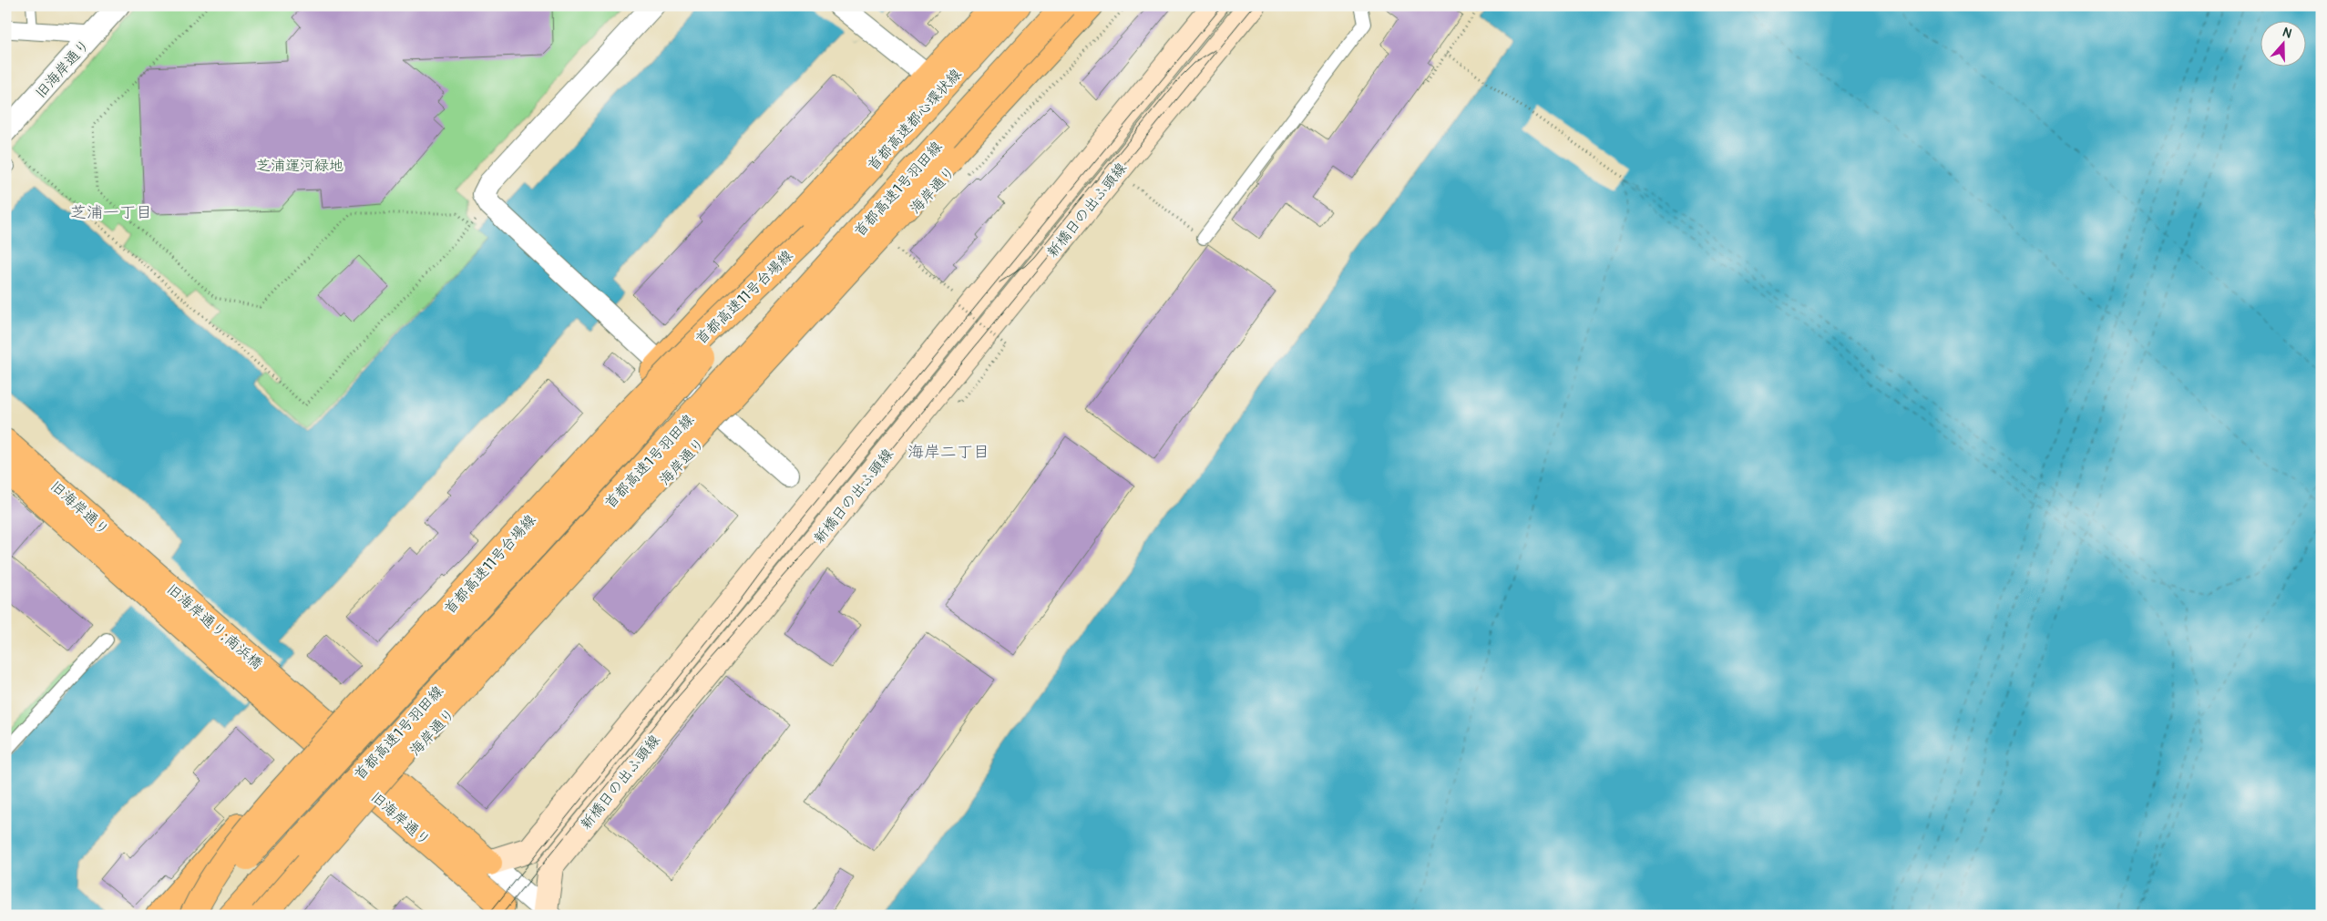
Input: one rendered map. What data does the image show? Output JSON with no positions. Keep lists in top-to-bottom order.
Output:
{
  "streets": {
    "main road": [
      "旧海岸通り",
      "首都高速都心環状線",
      "首都高速1号羽田線",
      "海岸通り",
      "新橋日の出ふ頭線",
      "首都高速11号台場線",
      "旧海岸通り;南浜橋"
    ]
  },
  "crossings": [
    ["旧海岸通り", "海岸通り"],
    ["旧海岸通り", "新橋日の出ふ頭線"],
    ["旧海岸通り", "旧海岸通り;南浜橋"],
    ["首都高速都心環状線", "首都高速11号台場線"]
  ],
  "districts": ["芝浦一丁目", "海岸二丁目"],
  "parks": ["芝浦運河緑地"],
  "north": "top"
}
